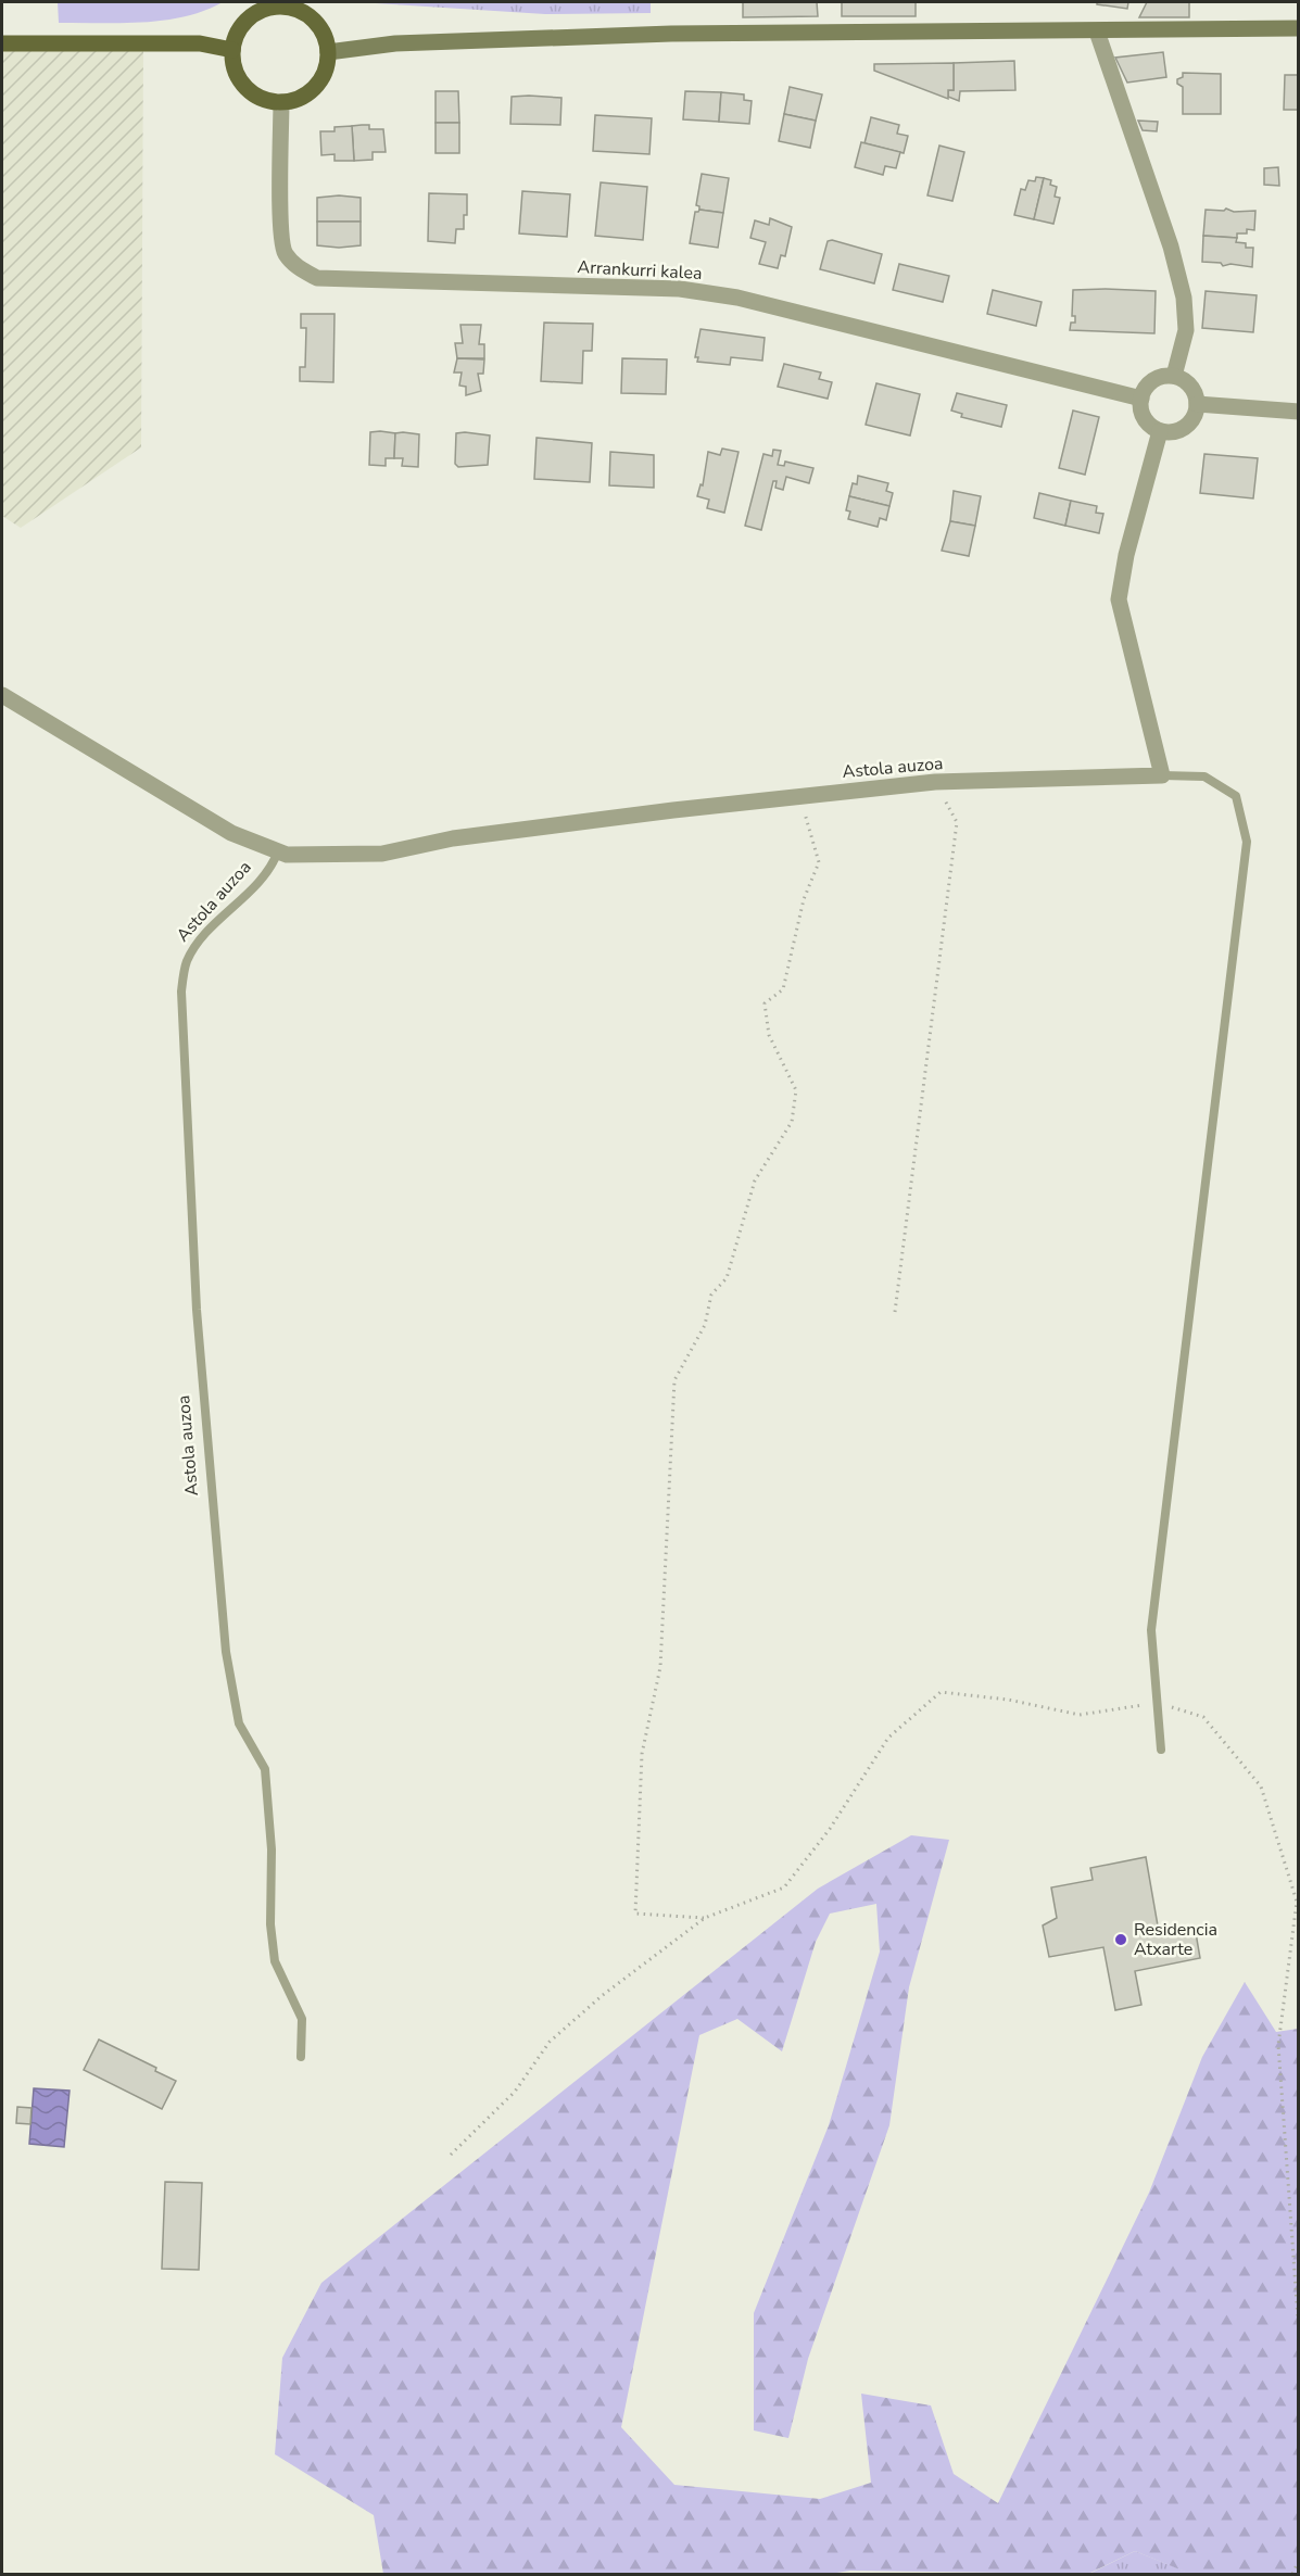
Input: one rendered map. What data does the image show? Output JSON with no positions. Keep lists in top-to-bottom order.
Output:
{
  "streets": {
    "street": ["Arrankurri kalea", "Astola auzoa"]
  },
  "places": ["Residencia Atxarte"]
}
